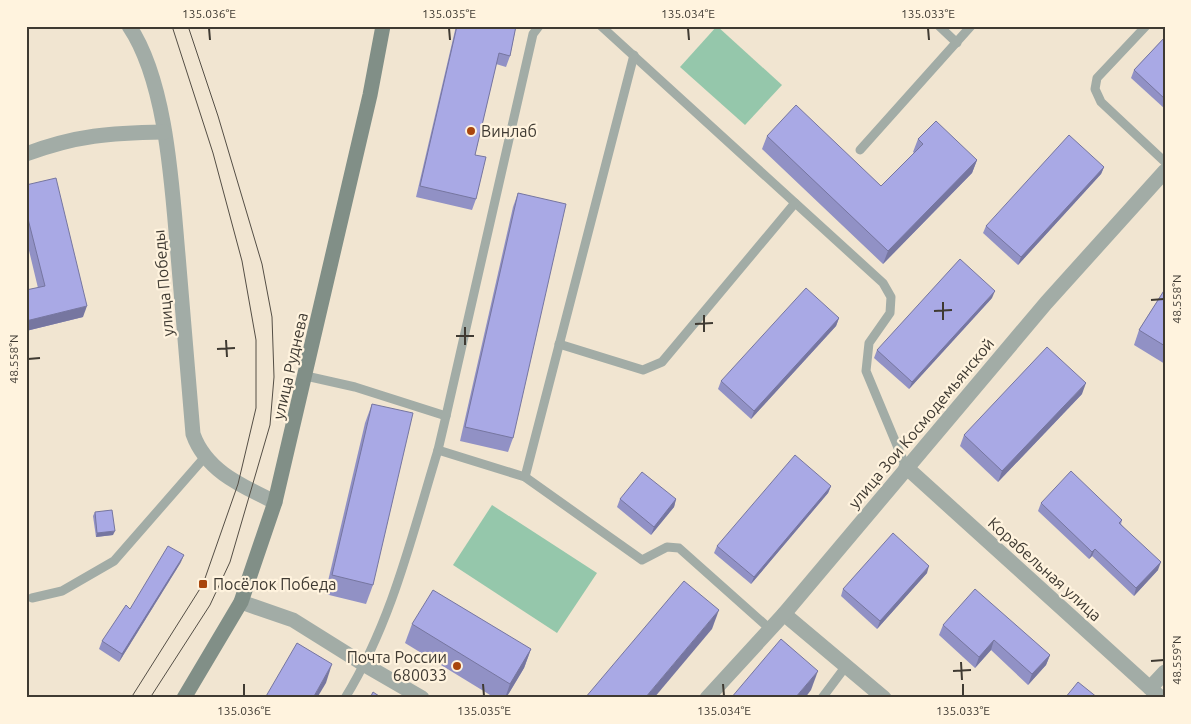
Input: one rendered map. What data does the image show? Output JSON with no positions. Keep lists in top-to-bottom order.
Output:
{
  "streets": {
    "main road": ["улица Руднева"],
    "street": ["улица Победы", "улица Зои Космодемьянской", "Корабельная улица"]
  },
  "crossings": [
    ["улица Победы", "улица Руднева"],
    ["улица Зои Космодемьянской", "Корабельная улица"]
  ],
  "places": {
    "other": ["Винлаб", "Почта России 680033"],
    "transit": ["Посёлок Победа"]
  },
  "coordinates": [
    "135.036°E",
    "135.035°E",
    "135.034°E",
    "135.033°E",
    "48.558°N",
    "48.559°N"
  ]
}
